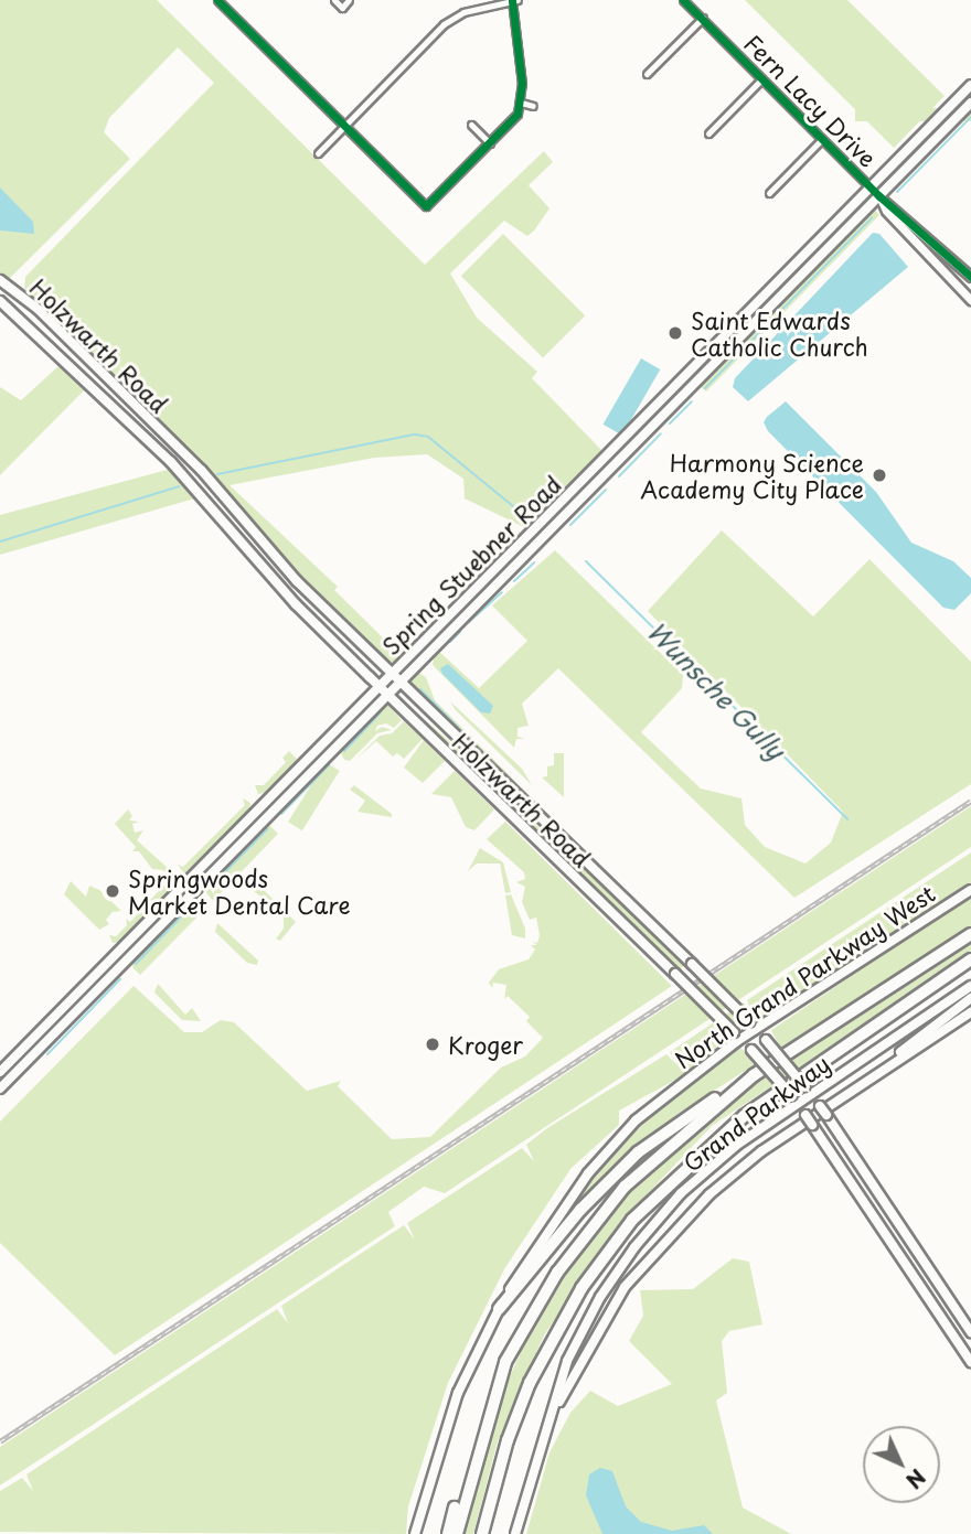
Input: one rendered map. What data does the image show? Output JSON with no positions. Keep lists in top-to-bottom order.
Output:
{
  "streets": {
    "main road": [
      "Holzwarth Road",
      "Spring Stuebner Road",
      "North Grand Parkway West",
      "Grand Parkway"
    ],
    "street": ["Fern Lacy Drive"]
  },
  "crossings": [
    ["Fern Lacy Drive", "Spring Stuebner Road"],
    ["Holzwarth Road", "Spring Stuebner Road"],
    ["Holzwarth Road", "North Grand Parkway West"],
    ["Holzwarth Road", "Grand Parkway"]
  ],
  "water": ["Wunsche Gully"],
  "places": [
    "Saint Edwards Catholic Church",
    "Harmony Science Academy City Place",
    "Springwoods Market Dental Care",
    "Kroger"
  ],
  "north": "bottom right"
}
